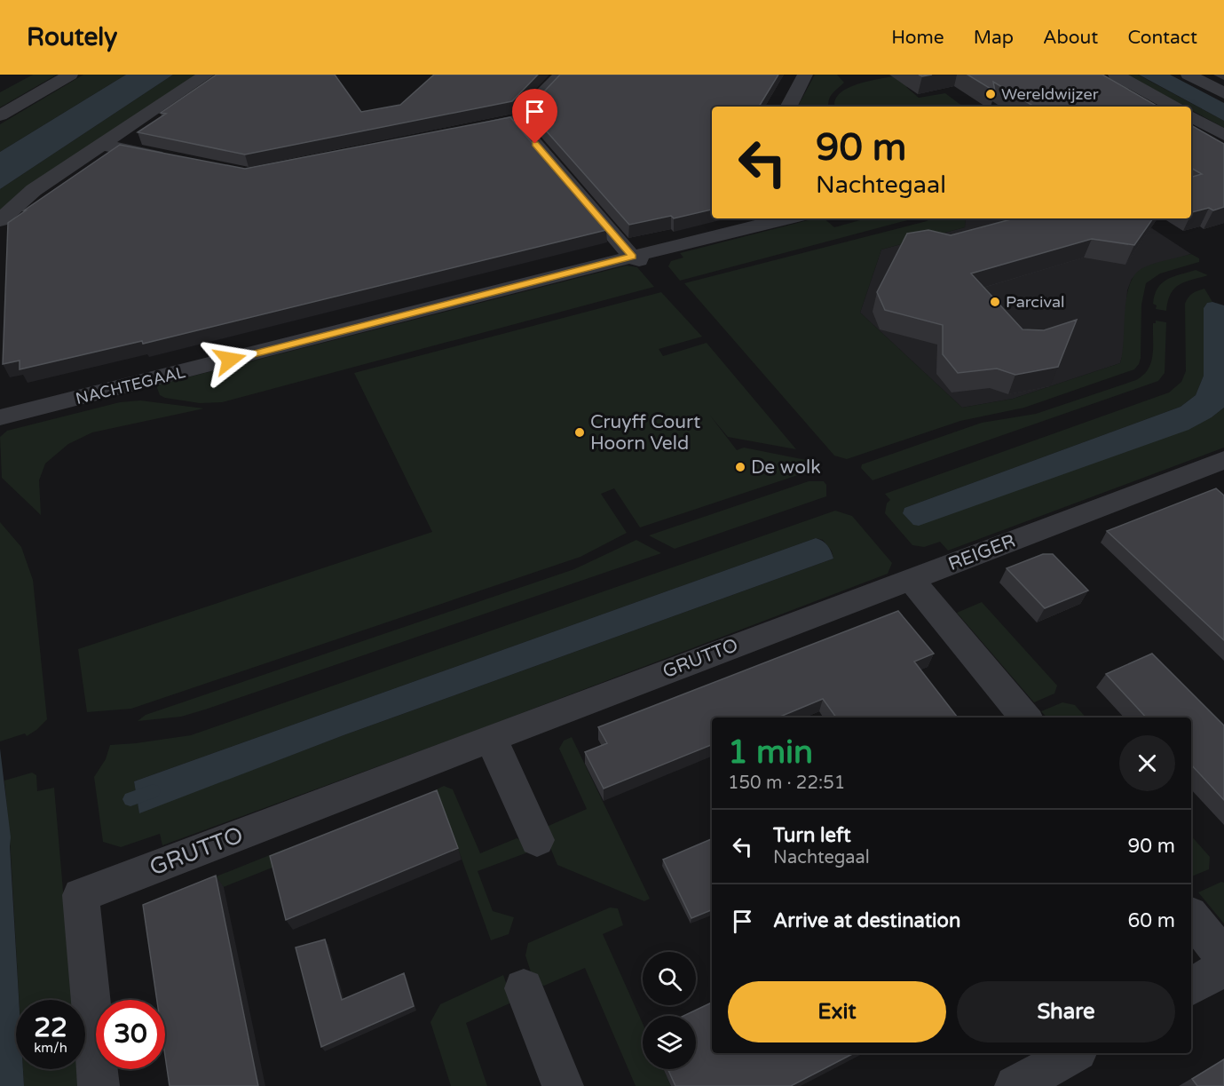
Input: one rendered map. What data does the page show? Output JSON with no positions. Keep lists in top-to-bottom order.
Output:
{
  "streets": {
    "street": ["NACHTEGAAL", "REIGER", "GRUTTO"]
  },
  "crossings": [
    ["REIGER", "GRUTTO"]
  ],
  "places": [
    "Wereldwijzer",
    "Parcival",
    "Cruyff Court Hoorn Veld",
    "De wolk"
  ],
  "page": {
    "header": "Routely",
    "nav": [
      "Home",
      "Map",
      "About",
      "Contact"
    ],
    "turn": ["90 m", "Nachtegaal"],
    "heading": ["1 min", "150 m · 22:51"],
    "list": [
      {
        "name": "Turn left",
        "note": "Nachtegaal",
        "value": "90 m"
      },
      {
        "name": "Arrive at destination",
        "value": "60 m"
      }
    ],
    "buttons": ["Exit", "Share"],
    "speed": "22 km/h",
    "limit": "30"
  }
}
